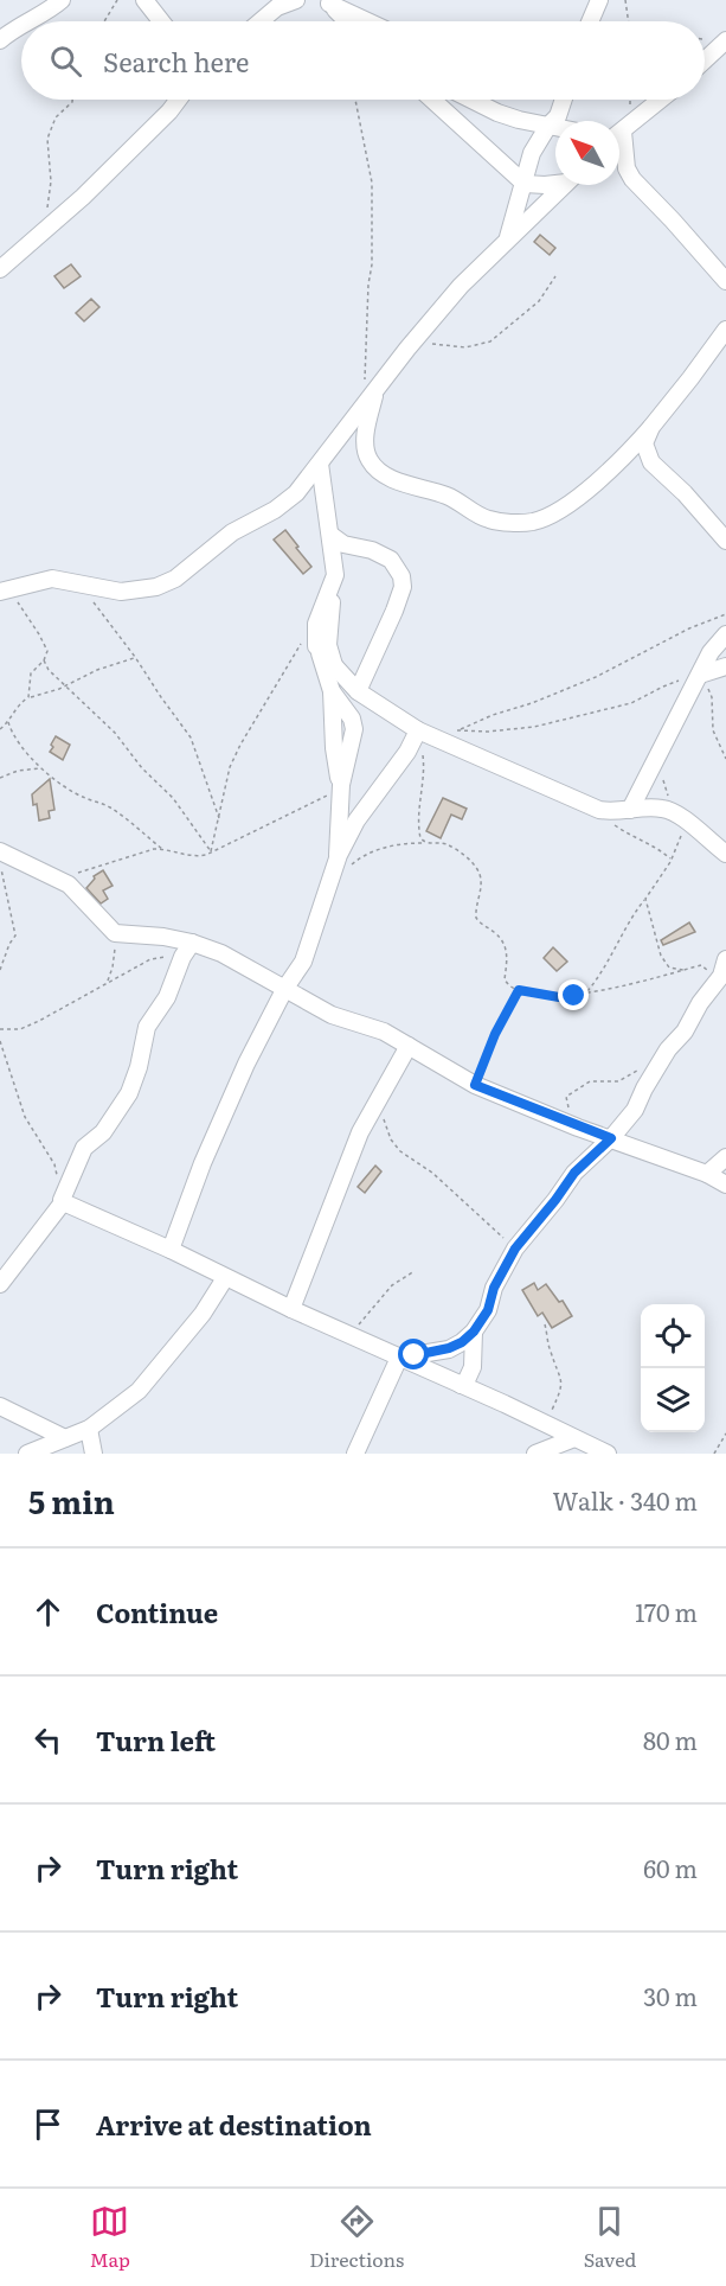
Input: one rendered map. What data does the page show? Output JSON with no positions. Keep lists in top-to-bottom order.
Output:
{
  "north": "top left",
  "page": {
    "search": "Search here",
    "heading": ["5 min", "Walk · 340 m"],
    "list": [
      ["Continue", "170 m"],
      ["Turn left", "80 m"],
      ["Turn right", "60 m"],
      ["Turn right", "30 m"],
      "Arrive at destination"
    ],
    "nav": ["Map", "Directions", "Saved"]
  }
}
